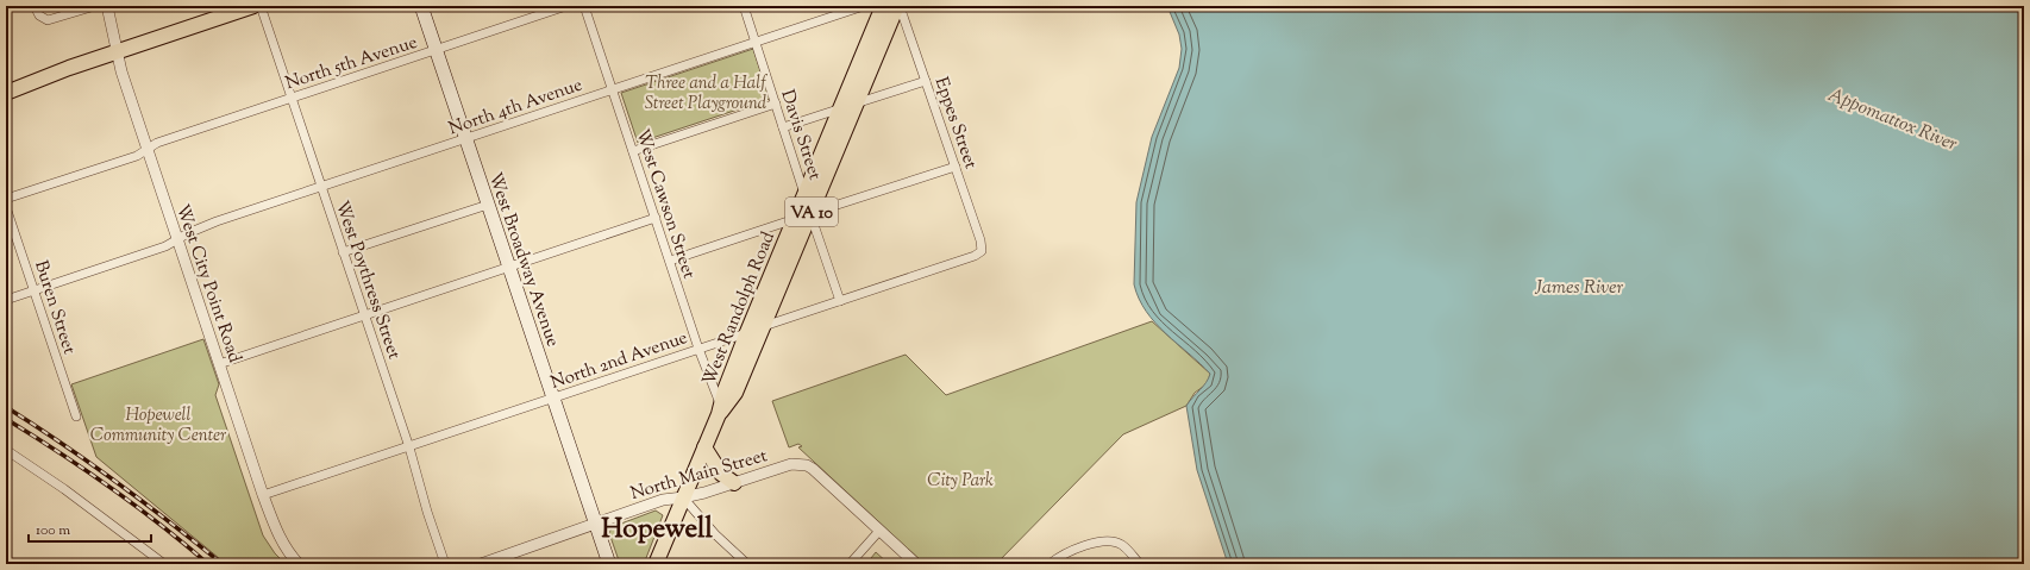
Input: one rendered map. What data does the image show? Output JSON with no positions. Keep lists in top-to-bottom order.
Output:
{
  "streets": {
    "main road": ["VA 10", "West Broadway Avenue", "West Randolph Road"],
    "street": [
      "North 5th Avenue",
      "North 4th Avenue",
      "Eppes Street",
      "Davis Street",
      "West Cawson Street",
      "West Poythress Street",
      "West City Point Road",
      "Buren Street",
      "North 2nd Avenue",
      "North Main Street"
    ]
  },
  "crossings": [
    ["North 5th Avenue", "West Broadway Avenue"],
    ["North 5th Avenue", "West Poythress Street"],
    ["North 5th Avenue", "West City Point Road"],
    ["North 4th Avenue", "Davis Street"],
    ["North 4th Avenue", "West Cawson Street"],
    ["North 4th Avenue", "West Broadway Avenue"],
    ["North 4th Avenue", "West Poythress Street"],
    ["North 4th Avenue", "West City Point Road"],
    ["North 4th Avenue", "Buren Street"],
    ["Eppes Street", "West Randolph Road"],
    ["Eppes Street", "North 2nd Avenue"],
    ["Davis Street", "West Randolph Road"],
    ["Davis Street", "North 2nd Avenue"],
    ["West Cawson Street", "West Randolph Road"],
    ["West Cawson Street", "North 2nd Avenue"],
    ["VA 10", "West Randolph Road"],
    ["VA 10", "North Main Street"],
    ["West Broadway Avenue", "North 2nd Avenue"],
    ["West Broadway Avenue", "North Main Street"],
    ["West Poythress Street", "North 2nd Avenue"],
    ["West City Point Road", "North 2nd Avenue"],
    ["West Randolph Road", "North 2nd Avenue"],
    ["West Randolph Road", "North Main Street"]
  ],
  "districts": ["Hopewell"],
  "water": ["Appomattox River", "James River"],
  "parks": ["Three and a Half Street Playground", "Hopewell Community Center", "City Park"],
  "scale_bar": "100 m"
}
